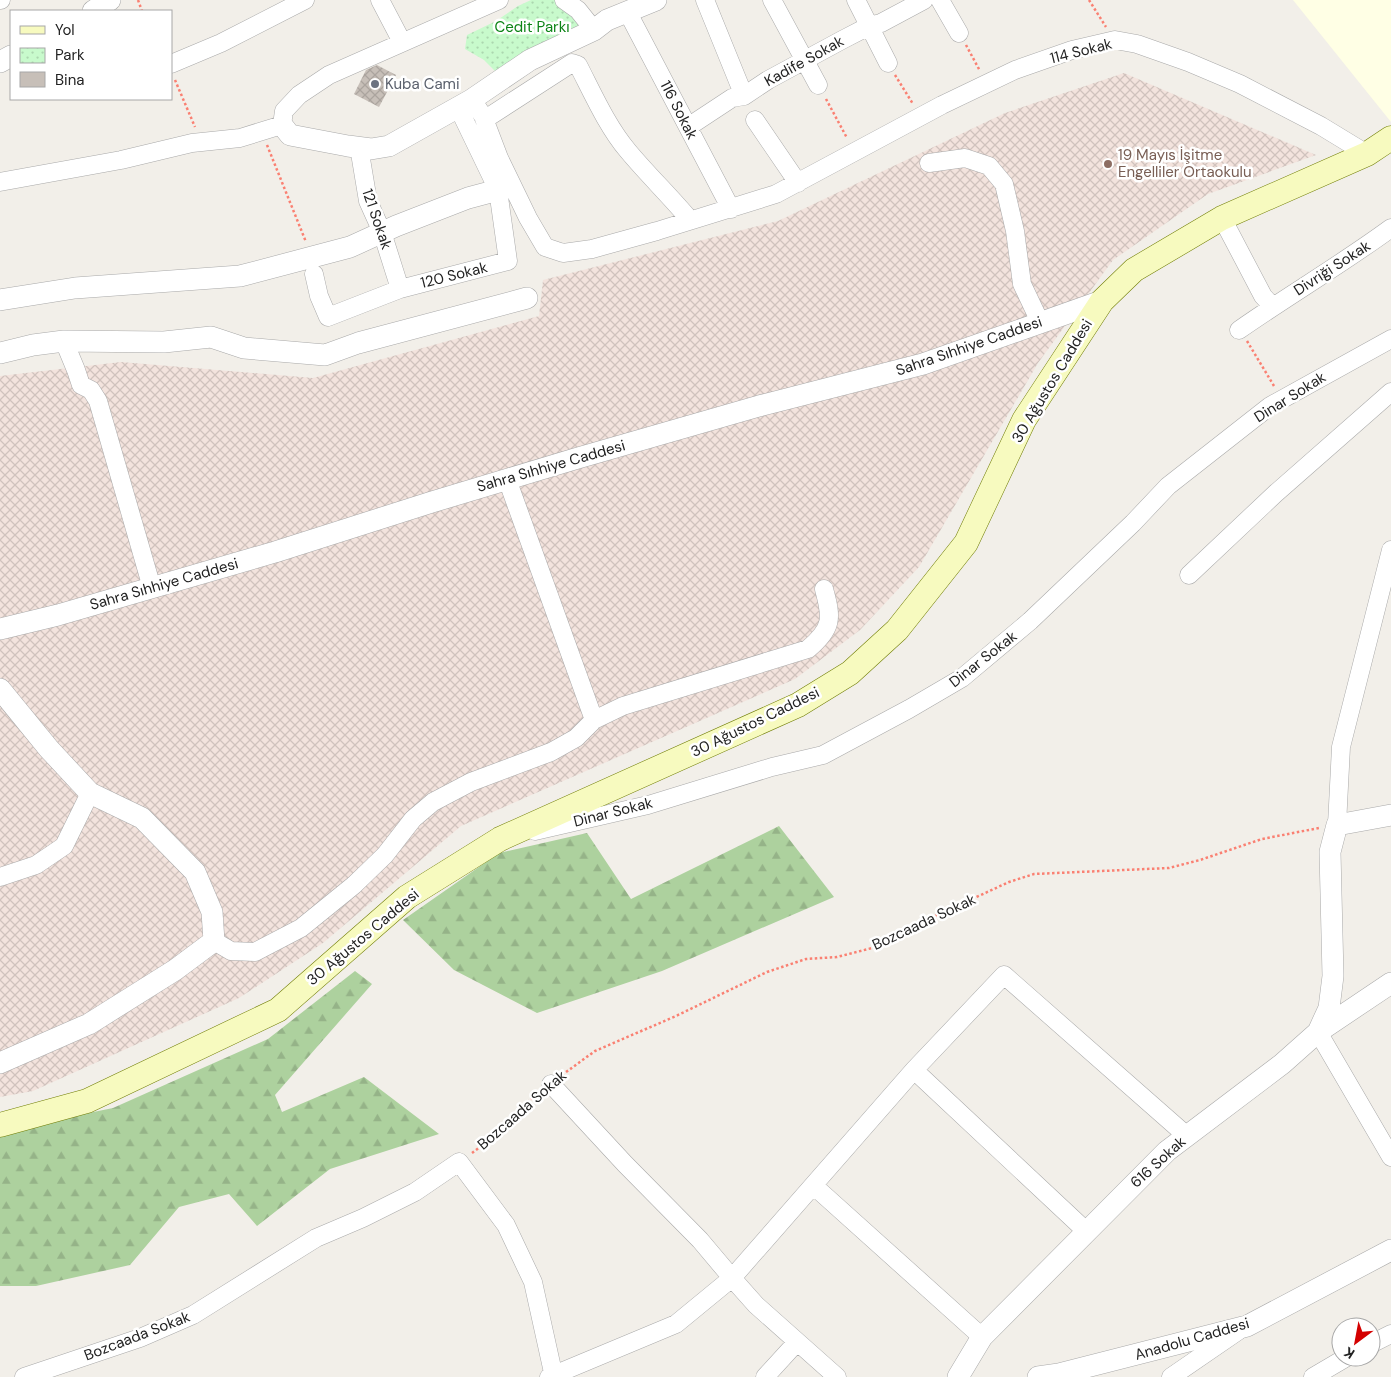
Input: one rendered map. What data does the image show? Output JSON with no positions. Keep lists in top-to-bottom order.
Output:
{
  "streets": {
    "main road": ["30 Ağustos Caddesi"],
    "street": [
      "114 Sokak",
      "Kadife Sokak",
      "116 Sokak",
      "121 Sokak",
      "Divriği Sokak",
      "120 Sokak",
      "Sahra Sıhhiye Caddesi",
      "Dinar Sokak",
      "Bozcaada Sokak",
      "616 Sokak",
      "Anadolu Caddesi"
    ]
  },
  "crossings": [
    ["114 Sokak", "116 Sokak"],
    ["114 Sokak", "30 Ağustos Caddesi"],
    ["Kadife Sokak", "116 Sokak"],
    ["121 Sokak", "120 Sokak"],
    ["Sahra Sıhhiye Caddesi", "30 Ağustos Caddesi"],
    ["30 Ağustos Caddesi", "Dinar Sokak"]
  ],
  "parks": ["Cedit Parkı"],
  "places": ["Kuba Cami", "19 Mayıs İşitme Engelliler Ortaokulu"],
  "legend": ["Yol", "Park", "Bina"],
  "north": "bottom left"
}
